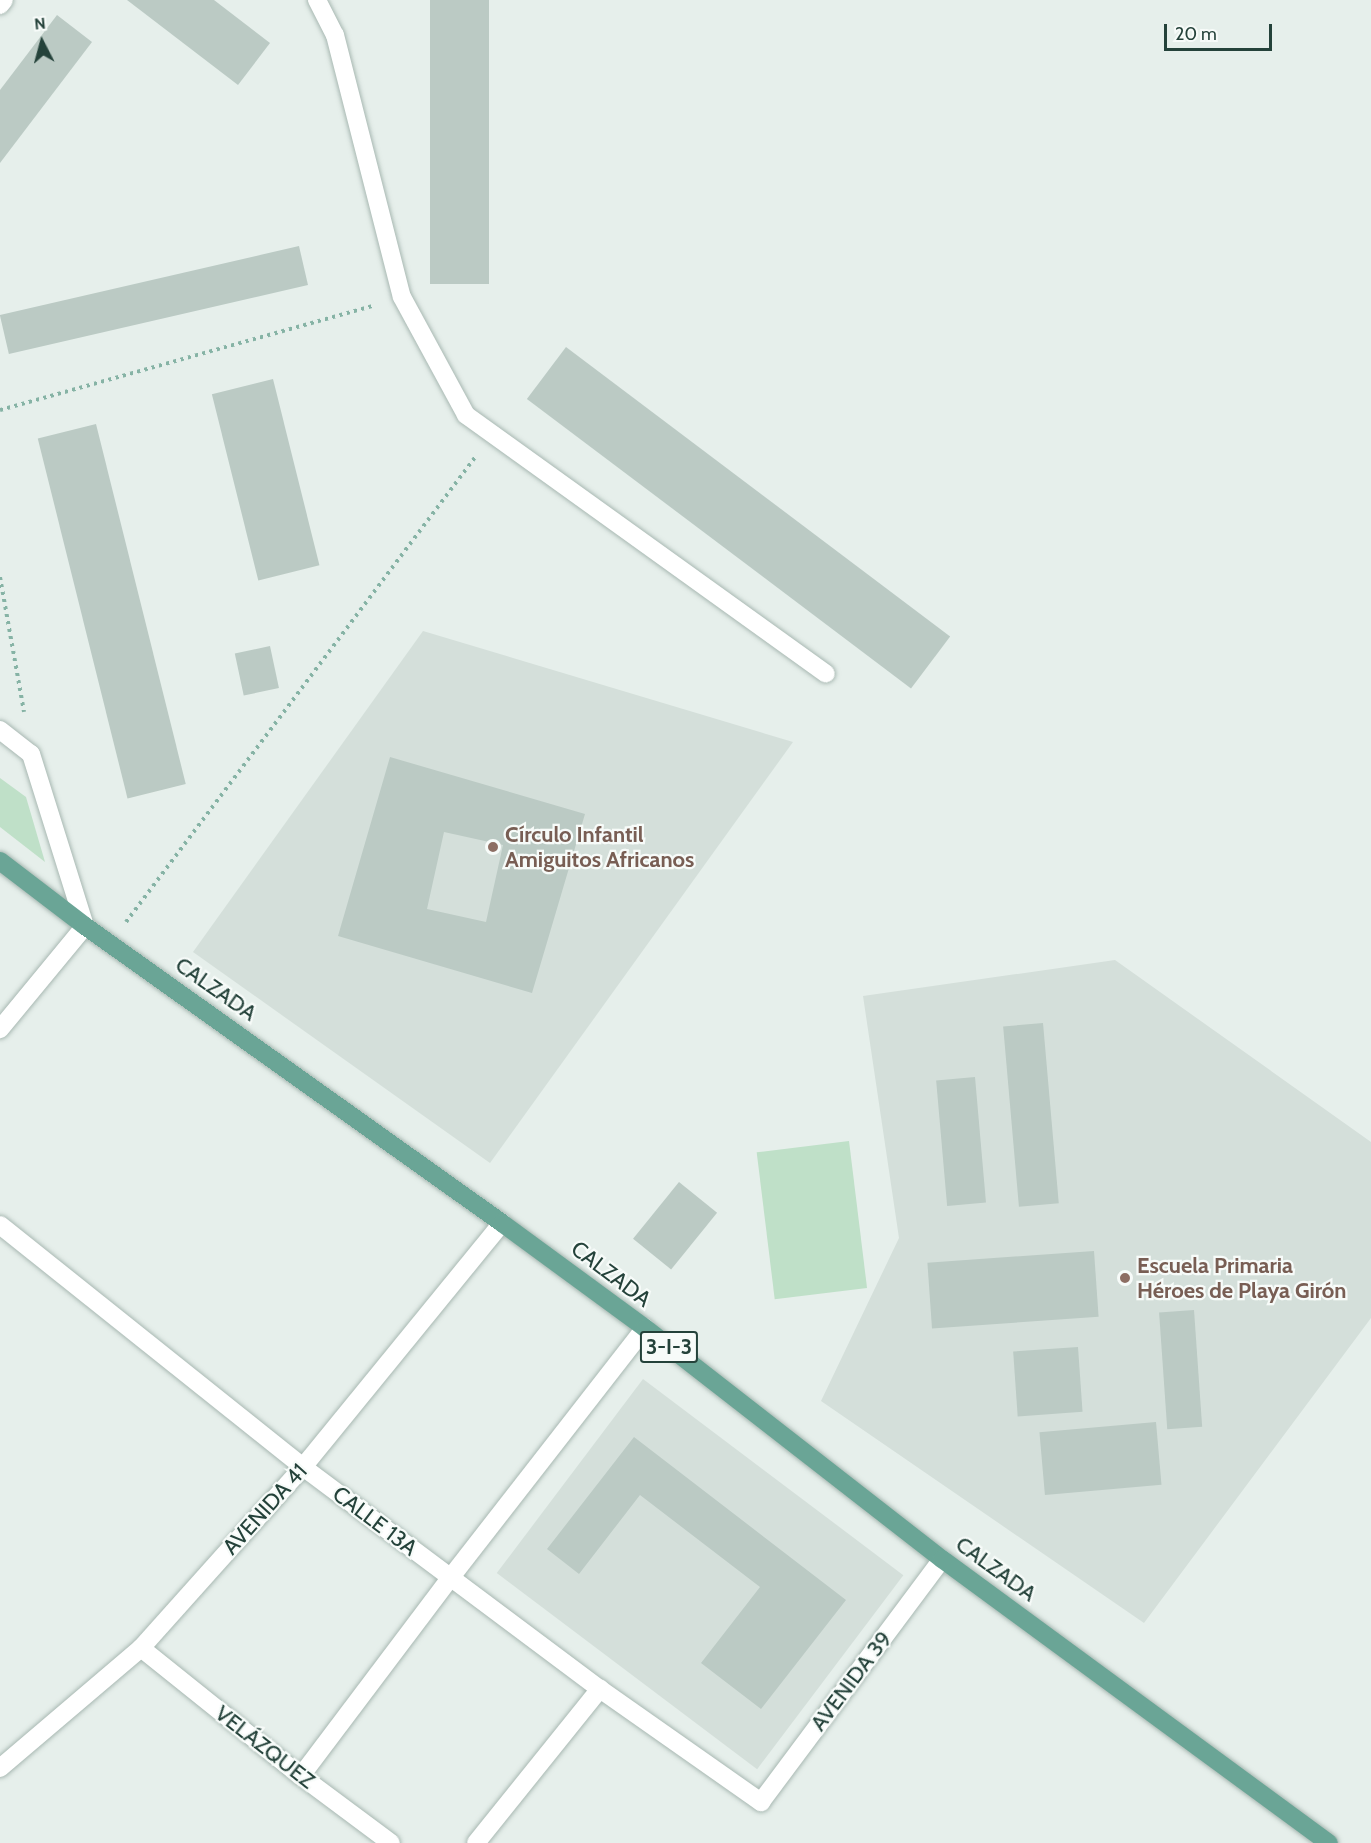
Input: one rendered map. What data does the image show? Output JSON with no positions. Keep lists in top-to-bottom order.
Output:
{
  "streets": {
    "main road": ["CALZADA", "3-I-3"],
    "street": [
      "AVENIDA 41",
      "CALLE 13A",
      "AVENIDA 39",
      "VELÁZQUEZ"
    ]
  },
  "crossings": [
    ["CALZADA", "AVENIDA 41"],
    ["CALZADA", "AVENIDA 39"],
    ["AVENIDA 41", "CALLE 13A"],
    ["AVENIDA 41", "VELÁZQUEZ"],
    ["CALLE 13A", "AVENIDA 39"]
  ],
  "places": ["Círculo Infantil Amiguitos Africanos", "Escuela Primaria Héroes de Playa Girón"],
  "scale_bar": "20 m",
  "north": "top"
}
